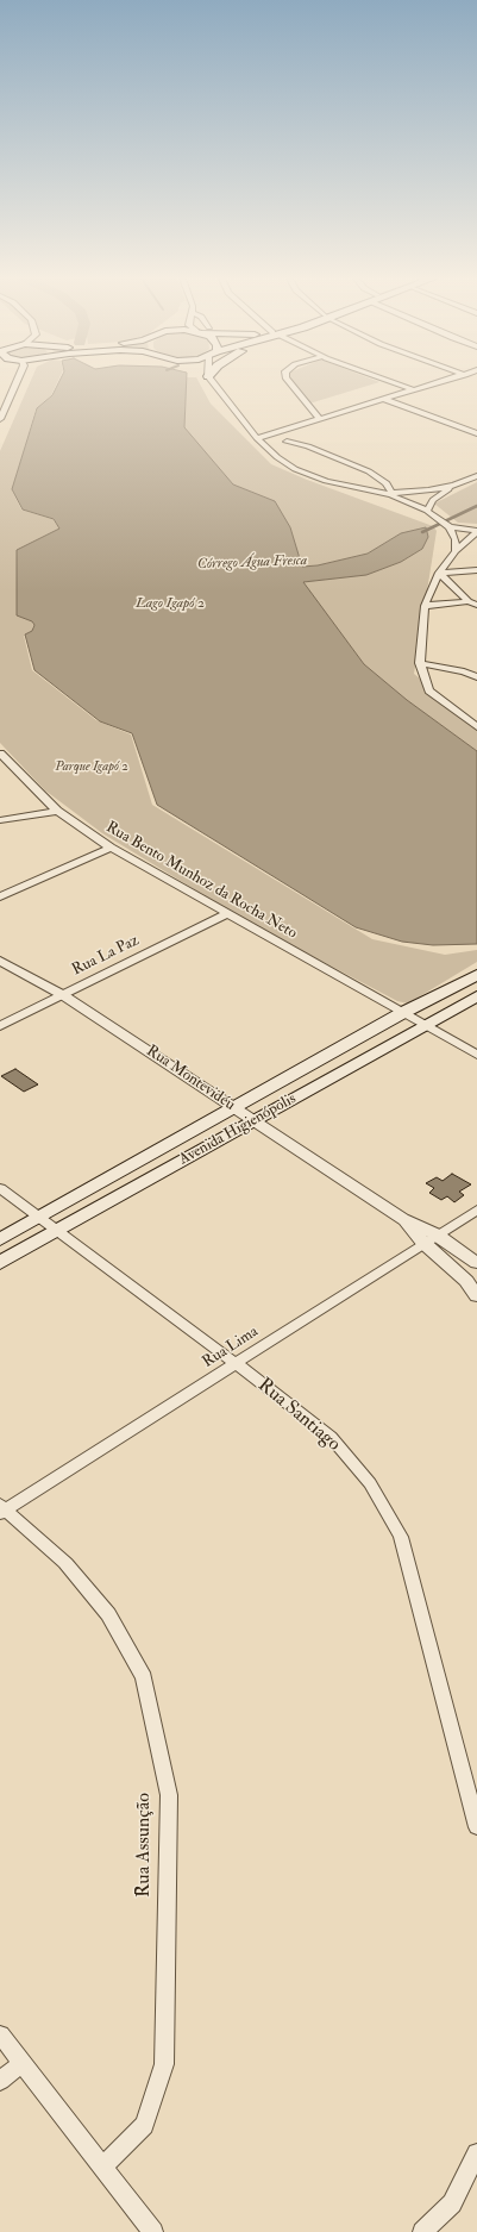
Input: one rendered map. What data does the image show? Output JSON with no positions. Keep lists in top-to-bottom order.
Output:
{
  "streets": {
    "main road": ["Avenida Higienópolis"],
    "street": [
      "Rua Bento Munhoz da Rocha Neto",
      "Rua La Paz",
      "Rua Montevidéu",
      "Rua Lima",
      "Rua Santiago",
      "Rua Assunção"
    ]
  },
  "crossings": [
    ["Rua Bento Munhoz da Rocha Neto", "Rua La Paz"],
    ["Rua Bento Munhoz da Rocha Neto", "Avenida Higienópolis"],
    ["Rua La Paz", "Rua Montevidéu"],
    ["Rua Montevidéu", "Avenida Higienópolis"],
    ["Rua Montevidéu", "Rua Lima"],
    ["Avenida Higienópolis", "Rua Santiago"],
    ["Rua Lima", "Rua Santiago"],
    ["Rua Lima", "Rua Assunção"]
  ],
  "water": ["Córrego Água Fresca", "Lago Igapó 2"],
  "parks": ["Parque Igapó 2"]
}
